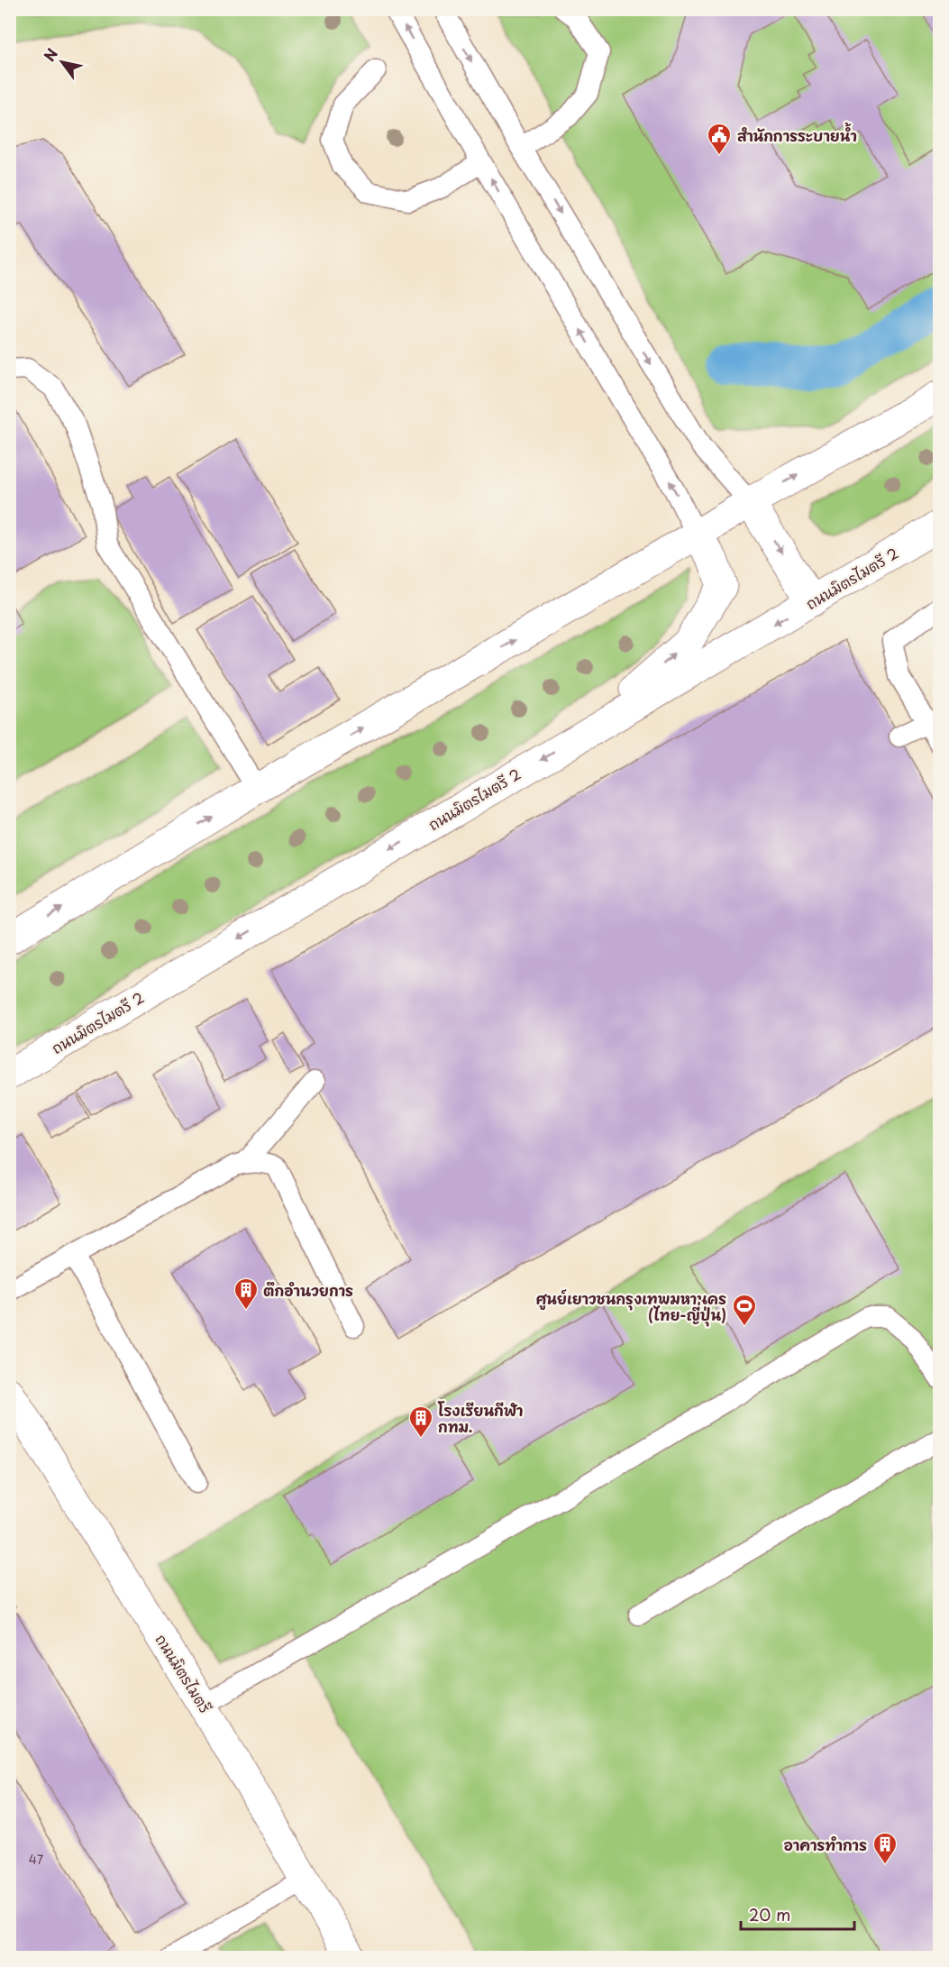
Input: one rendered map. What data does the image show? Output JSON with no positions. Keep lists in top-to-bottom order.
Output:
{
  "streets": {
    "street": ["ถนนมิตรไมตรี 2", "ถนนมิตรไมตรี"]
  },
  "places": {
    "public building": ["สำนักการระบายน้ำ"],
    "building": ["ตึกอำนวยการ", "โรงเรียนกีฬา กทม.", "อาคารทำการ"],
    "sports": ["ศูนย์เยาวชนกรุงเทพมหานคร (ไทย-ญี่ปุ่น)"]
  },
  "house_numbers": ["47"],
  "scale_bar": "20 m",
  "north": "top left"
}
